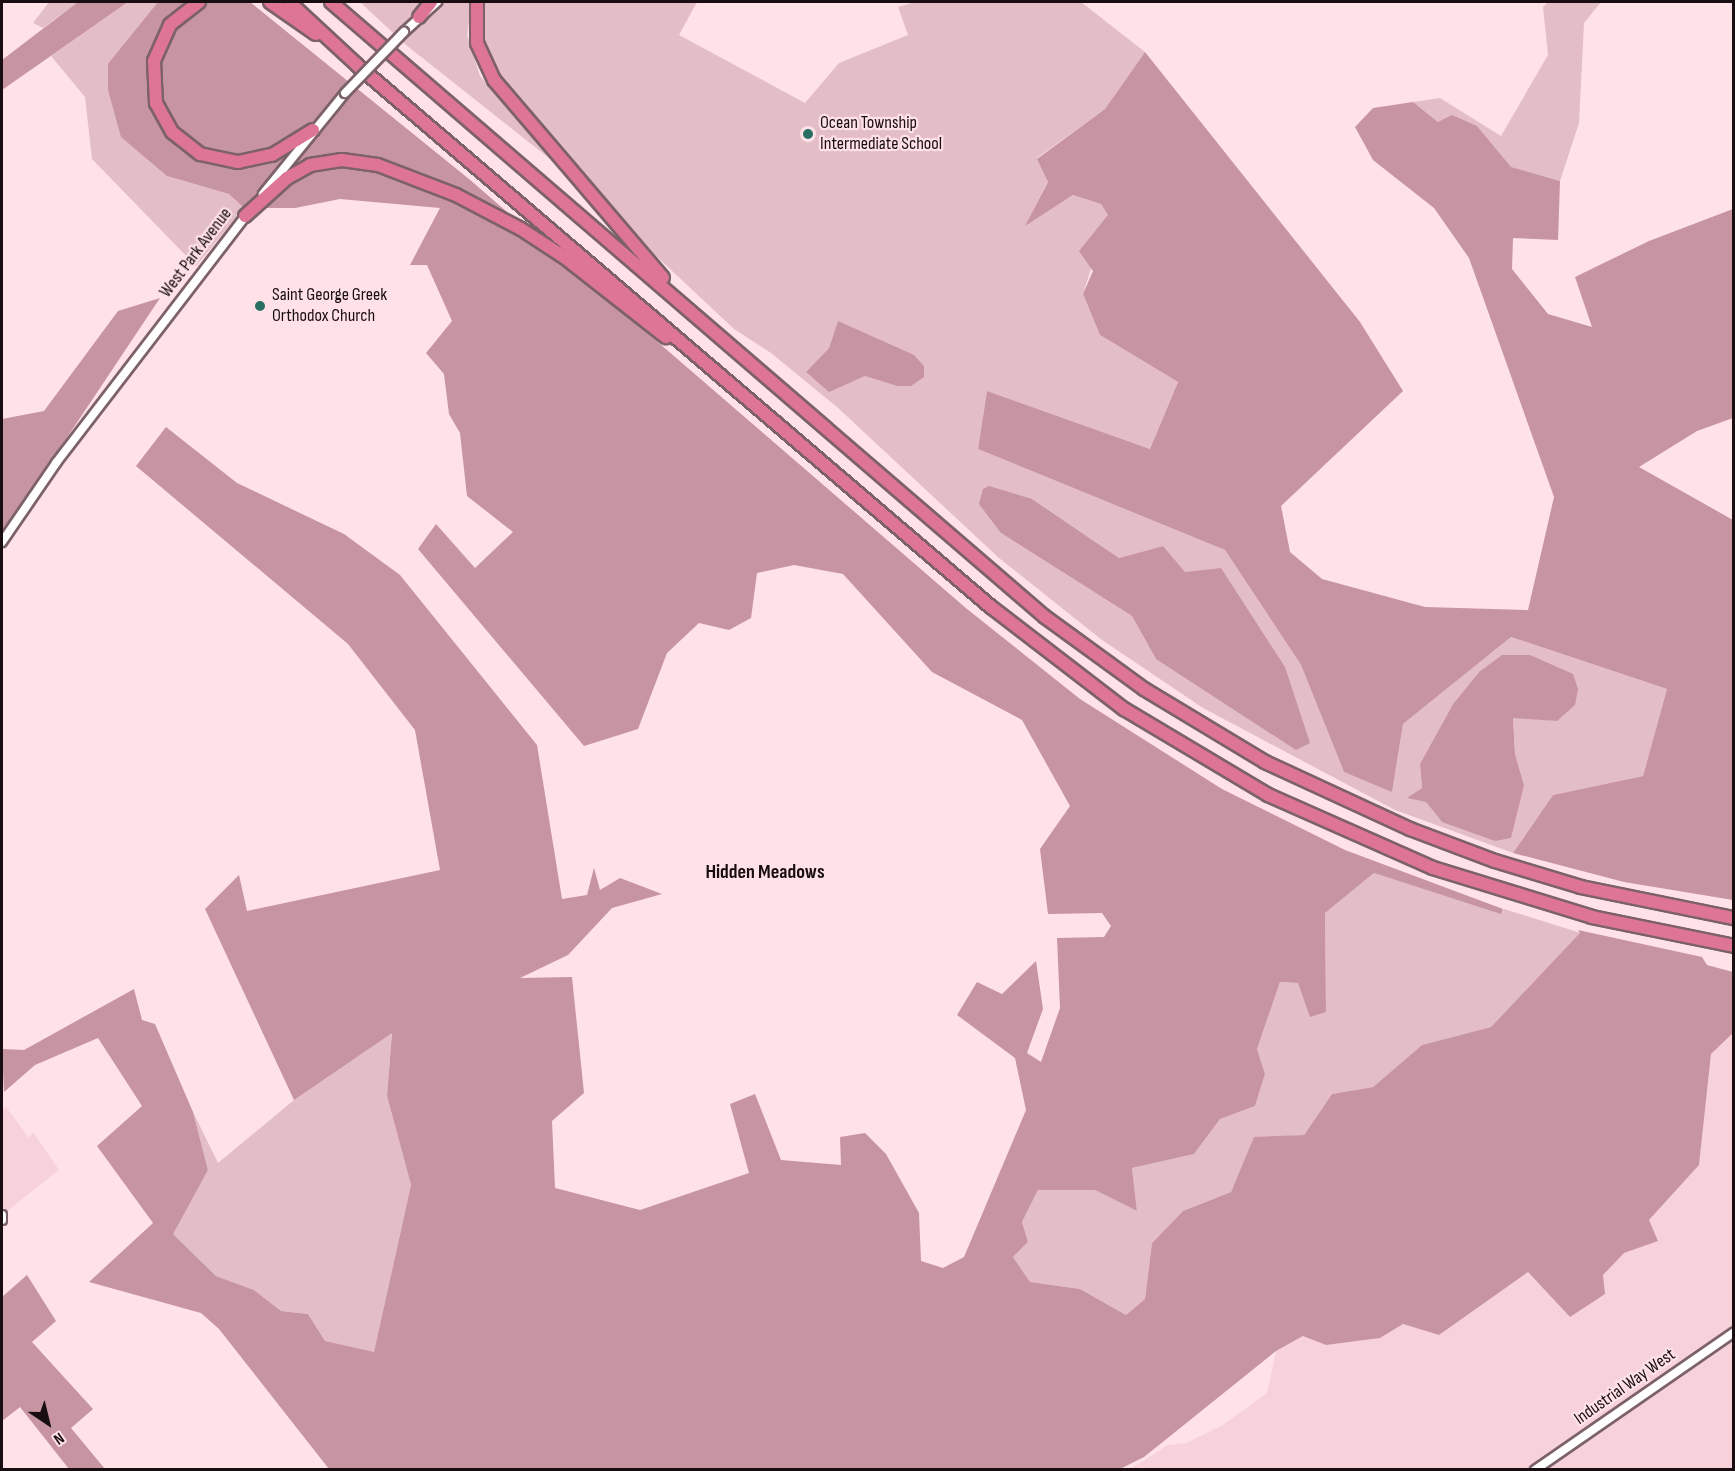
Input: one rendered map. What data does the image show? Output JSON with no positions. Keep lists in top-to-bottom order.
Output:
{
  "streets": {
    "street": ["West Park Avenue", "Industrial Way West"]
  },
  "districts": ["Hidden Meadows"],
  "places": ["Ocean Township Intermediate School", "Saint George Greek Orthodox Church"],
  "north": "bottom right"
}
